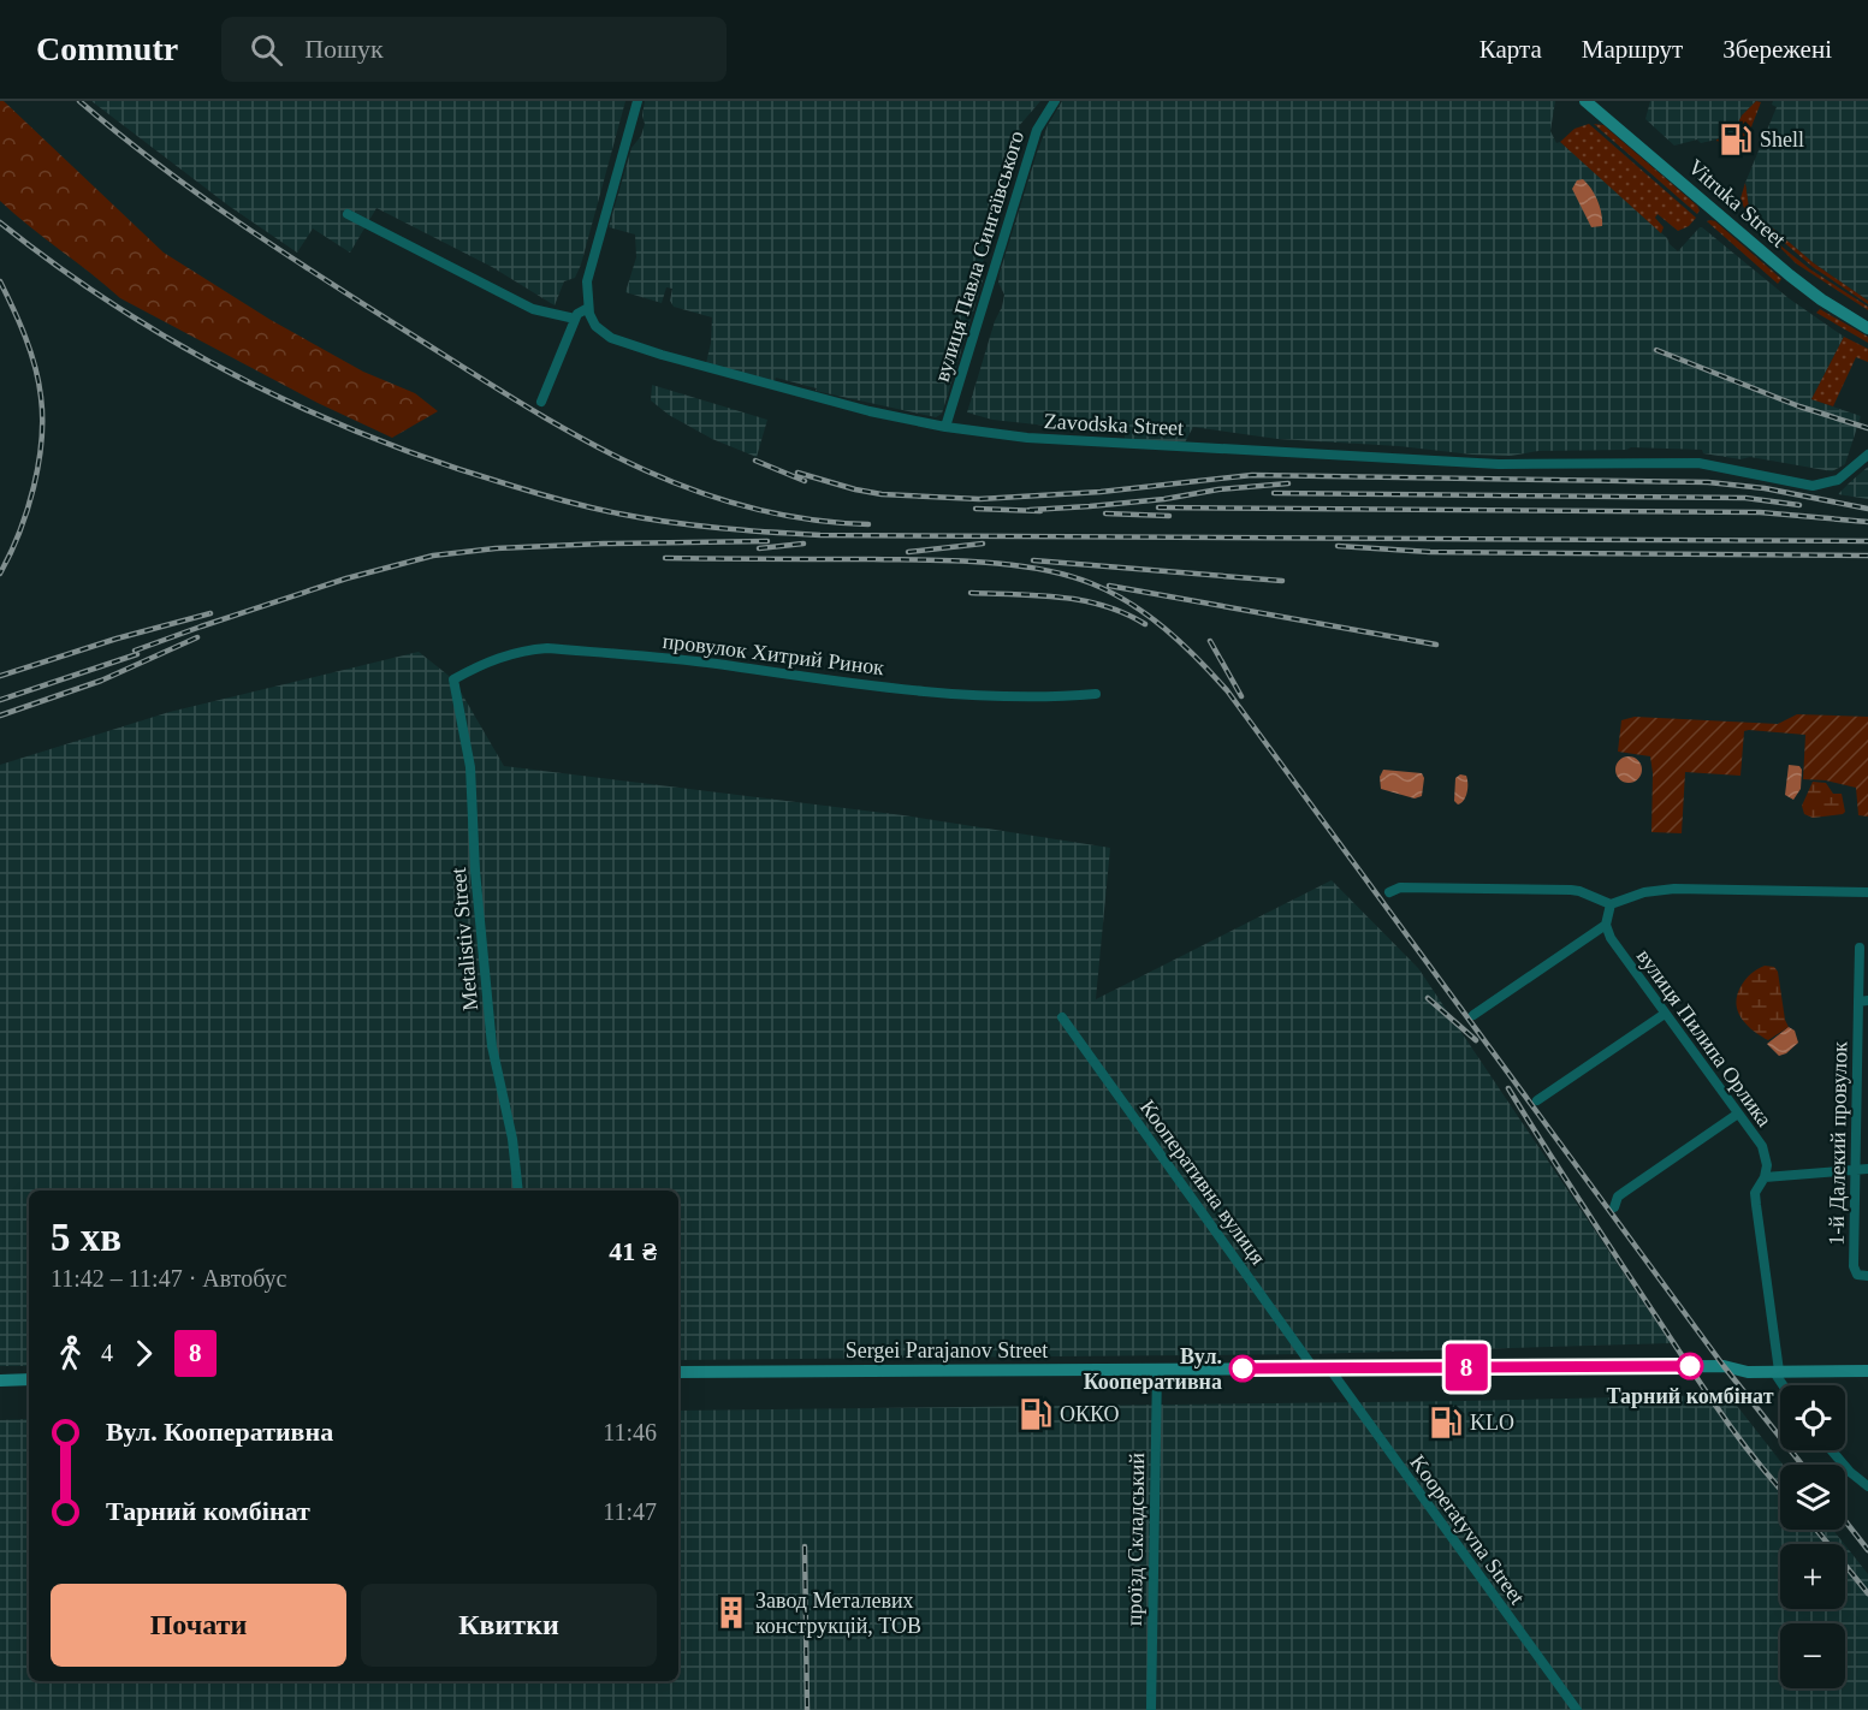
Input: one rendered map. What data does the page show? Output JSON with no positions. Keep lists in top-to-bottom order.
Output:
{
  "streets": {
    "main road": ["Vitruka Street", "Sergei Parajanov Street"],
    "street": [
      "вулиця Павла Сингаївського",
      "Zavodska Street",
      "провулок Хитрий Ринок",
      "Metalistiv Street",
      "вулиця Пилипа Орлика",
      "1-й Далекий провулок",
      "Кооперативна вулиця",
      "Kooperatyvna Street",
      "проїзд Складський"
    ]
  },
  "crossings": [
    ["вулиця Павла Сингаївського", "Zavodska Street"],
    ["провулок Хитрий Ринок", "Metalistiv Street"],
    ["Кооперативна вулиця", "Sergei Parajanov Street"],
    ["Sergei Parajanov Street", "Kooperatyvna Street"],
    ["Sergei Parajanov Street", "проїзд Складський"]
  ],
  "places": {
    "fuel station": ["Shell", "ОККО", "KLO"],
    "other": ["Тарний комбінат", "Вул. Кооперативна"],
    "building": ["Завод Металевих конструкцій, ТОВ"]
  },
  "lines": ["bus line 8"],
  "page": {
    "header": "Commutr",
    "search": "Пошук",
    "nav": ["Карта", "Маршрут", "Збережені"],
    "on_map": "8",
    "heading": ["5 хв", "11:42 – 11:47 · Автобус", "41 ₴"],
    "legs": ["4", "8"],
    "map_buttons": ["+", "−"],
    "list": [
      {
        "name": "Вул. Кооперативна",
        "value": "11:46"
      },
      {
        "name": "Тарний комбінат",
        "value": "11:47"
      }
    ],
    "buttons": ["Почати", "Квитки"]
  }
}
